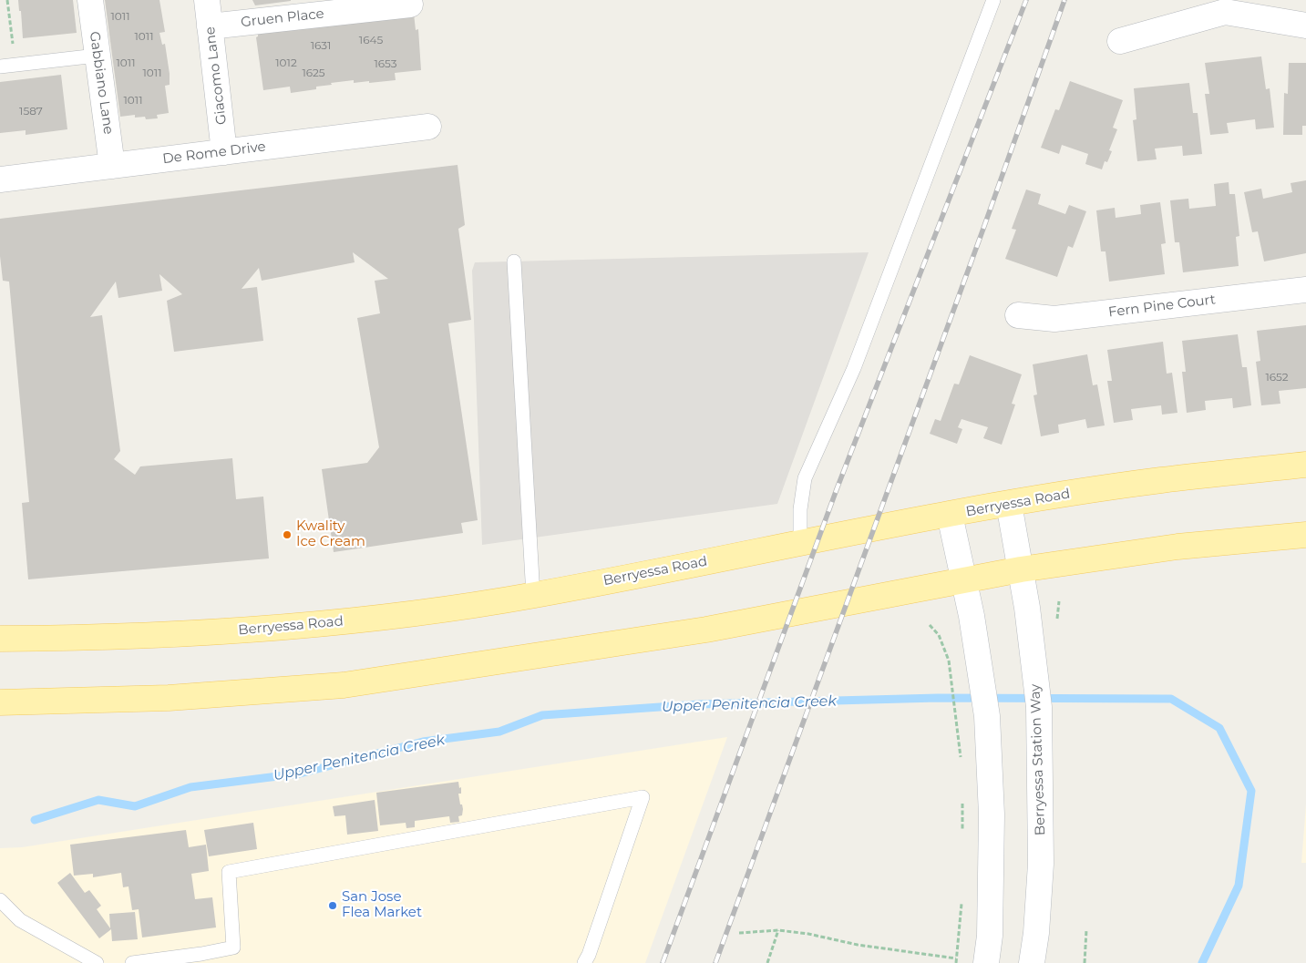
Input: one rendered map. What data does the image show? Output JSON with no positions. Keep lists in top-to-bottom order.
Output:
{
  "streets": {
    "main road": ["Berryessa Road"],
    "street": [
      "Gruen Place",
      "Giacomo Lane",
      "Gabbiano Lane",
      "De Rome Drive",
      "Fern Pine Court",
      "Berryessa Station Way"
    ]
  },
  "crossings": [
    ["Gruen Place", "Giacomo Lane"],
    ["Giacomo Lane", "De Rome Drive"],
    ["Gabbiano Lane", "De Rome Drive"],
    ["Berryessa Road", "Berryessa Station Way"]
  ],
  "water": ["Upper Penitencia Creek"],
  "places": ["Kwality Ice Cream", "San Jose Flea Market"],
  "house_numbers": [
    "1011",
    "1011",
    "1645",
    "1631",
    "1011",
    "1012",
    "1653",
    "1011",
    "1625",
    "1011",
    "1587",
    "1652"
  ]
}
